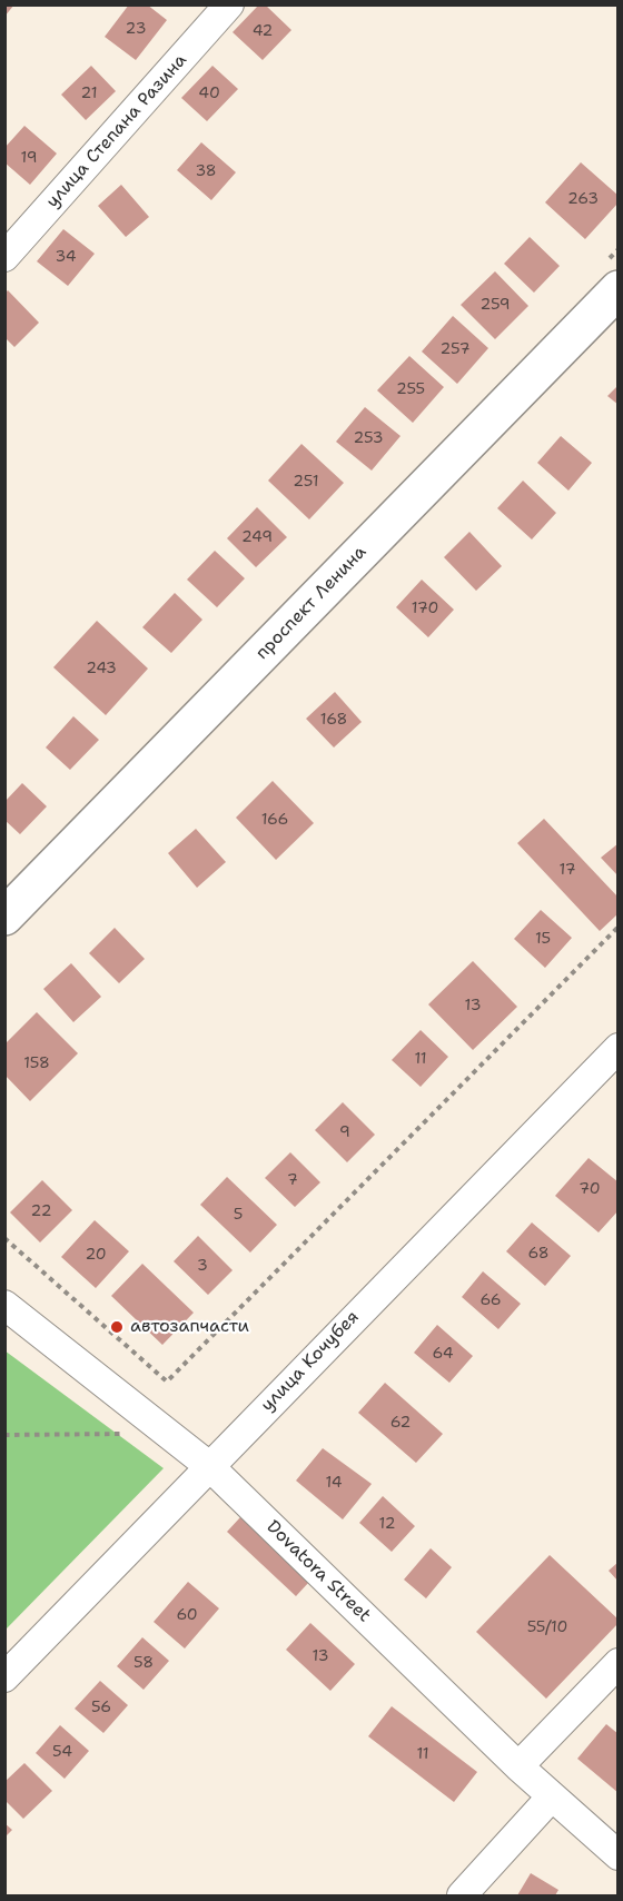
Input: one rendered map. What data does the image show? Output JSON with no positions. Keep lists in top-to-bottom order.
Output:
{
  "streets": {
    "main road": ["проспект Ленина"],
    "street": ["улица Степана Разина", "улица Кочубея", "Dovatora Street"]
  },
  "crossings": [
    ["улица Кочубея", "Dovatora Street"]
  ],
  "places": ["автозапчасти"],
  "house_numbers": [
    "23",
    "42",
    "21",
    "40",
    "19",
    "38",
    "263",
    "34",
    "259",
    "257",
    "255",
    "253",
    "251",
    "249",
    "170",
    "243",
    "168",
    "166",
    "17",
    "15",
    "13",
    "11",
    "158",
    "9",
    "7",
    "70",
    "22",
    "5",
    "68",
    "20",
    "3",
    "66",
    "64",
    "62",
    "14",
    "12",
    "60",
    "55/10",
    "13",
    "58",
    "56",
    "54",
    "11"
  ]
}
